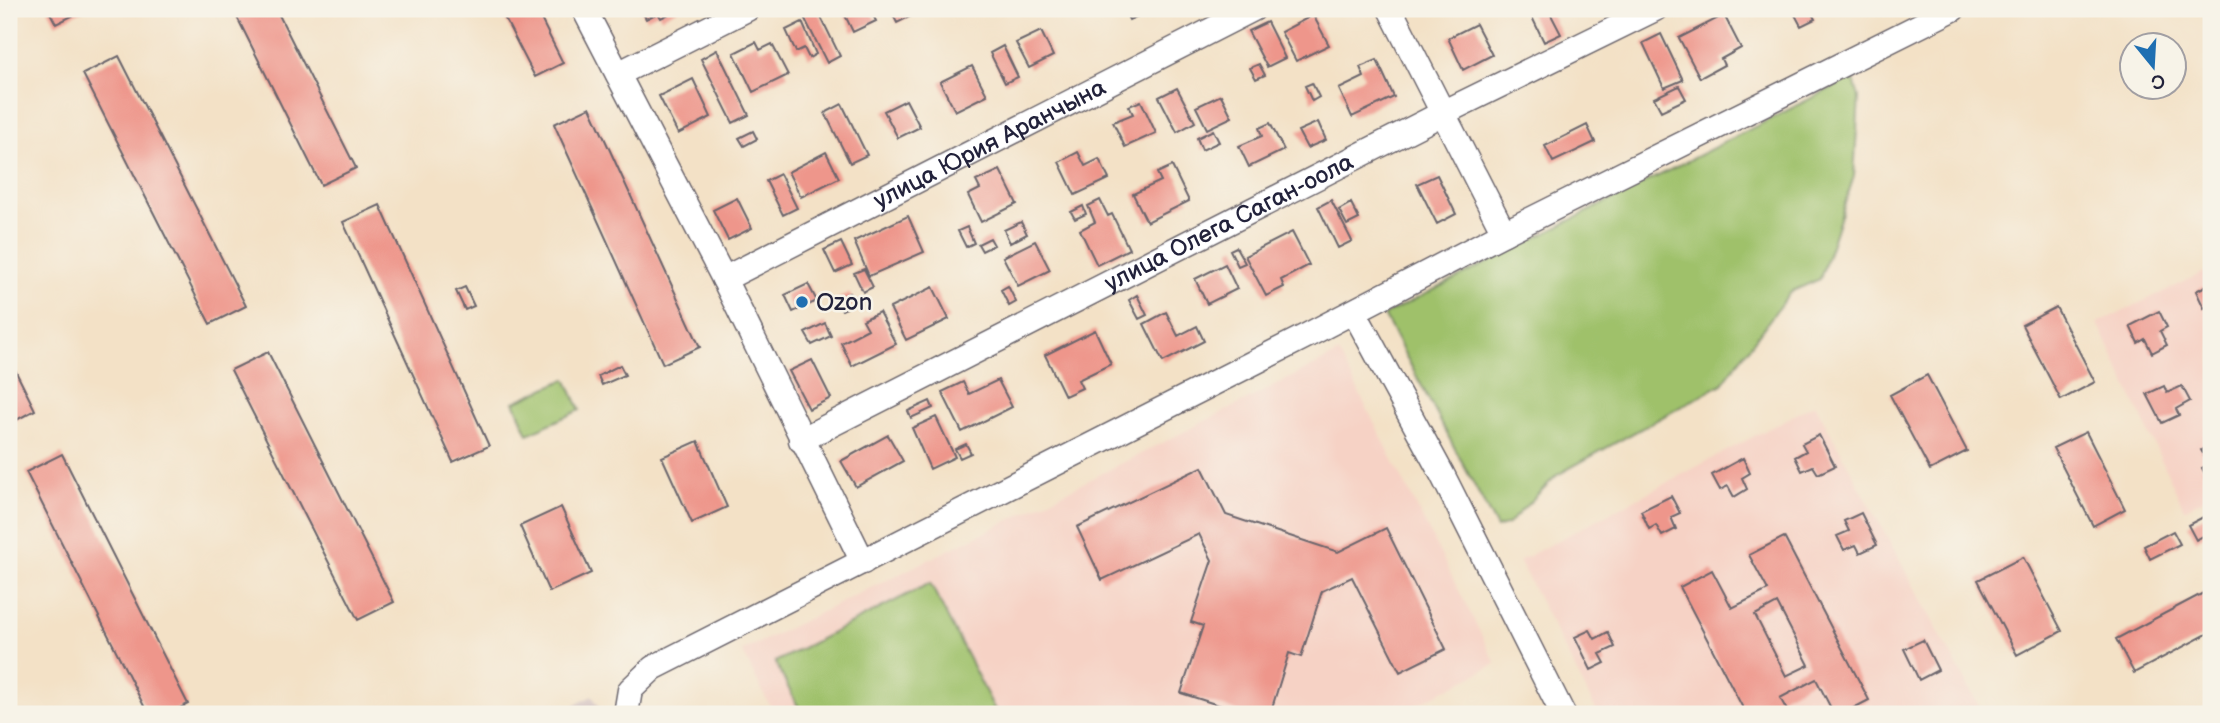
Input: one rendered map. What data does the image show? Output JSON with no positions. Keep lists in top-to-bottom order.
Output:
{
  "streets": {
    "street": ["улица Юрия Аранчына", "улица Олега Саган-оола"]
  },
  "places": ["Ozon"],
  "north": "bottom"
}
